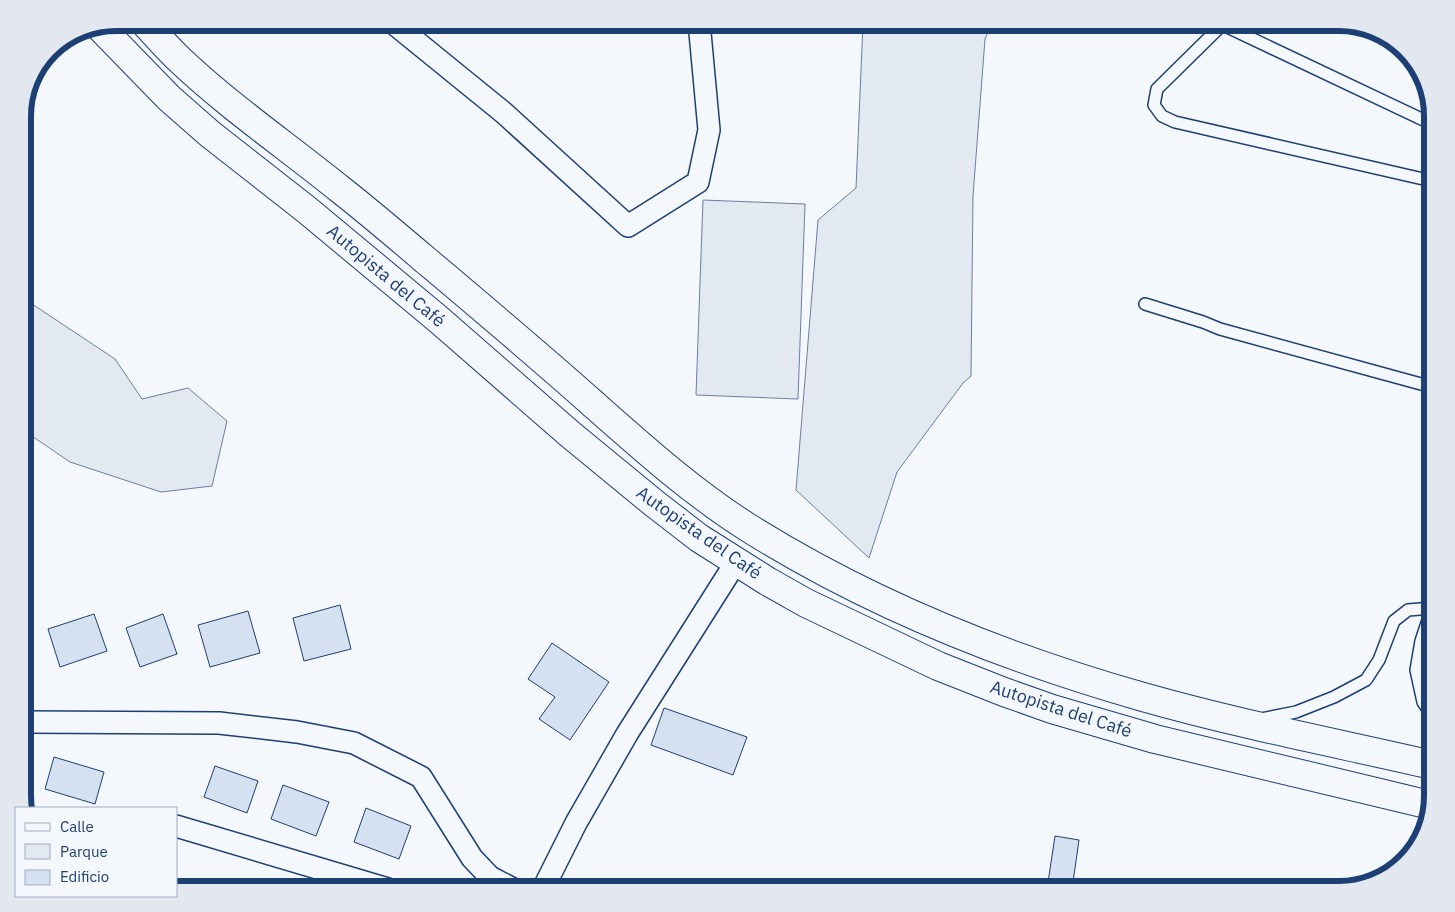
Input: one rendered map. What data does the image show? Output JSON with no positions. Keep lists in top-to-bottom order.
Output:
{
  "streets": {
    "highway": ["Autopista del Café"]
  },
  "legend": ["Calle", "Parque", "Edificio"]
}
